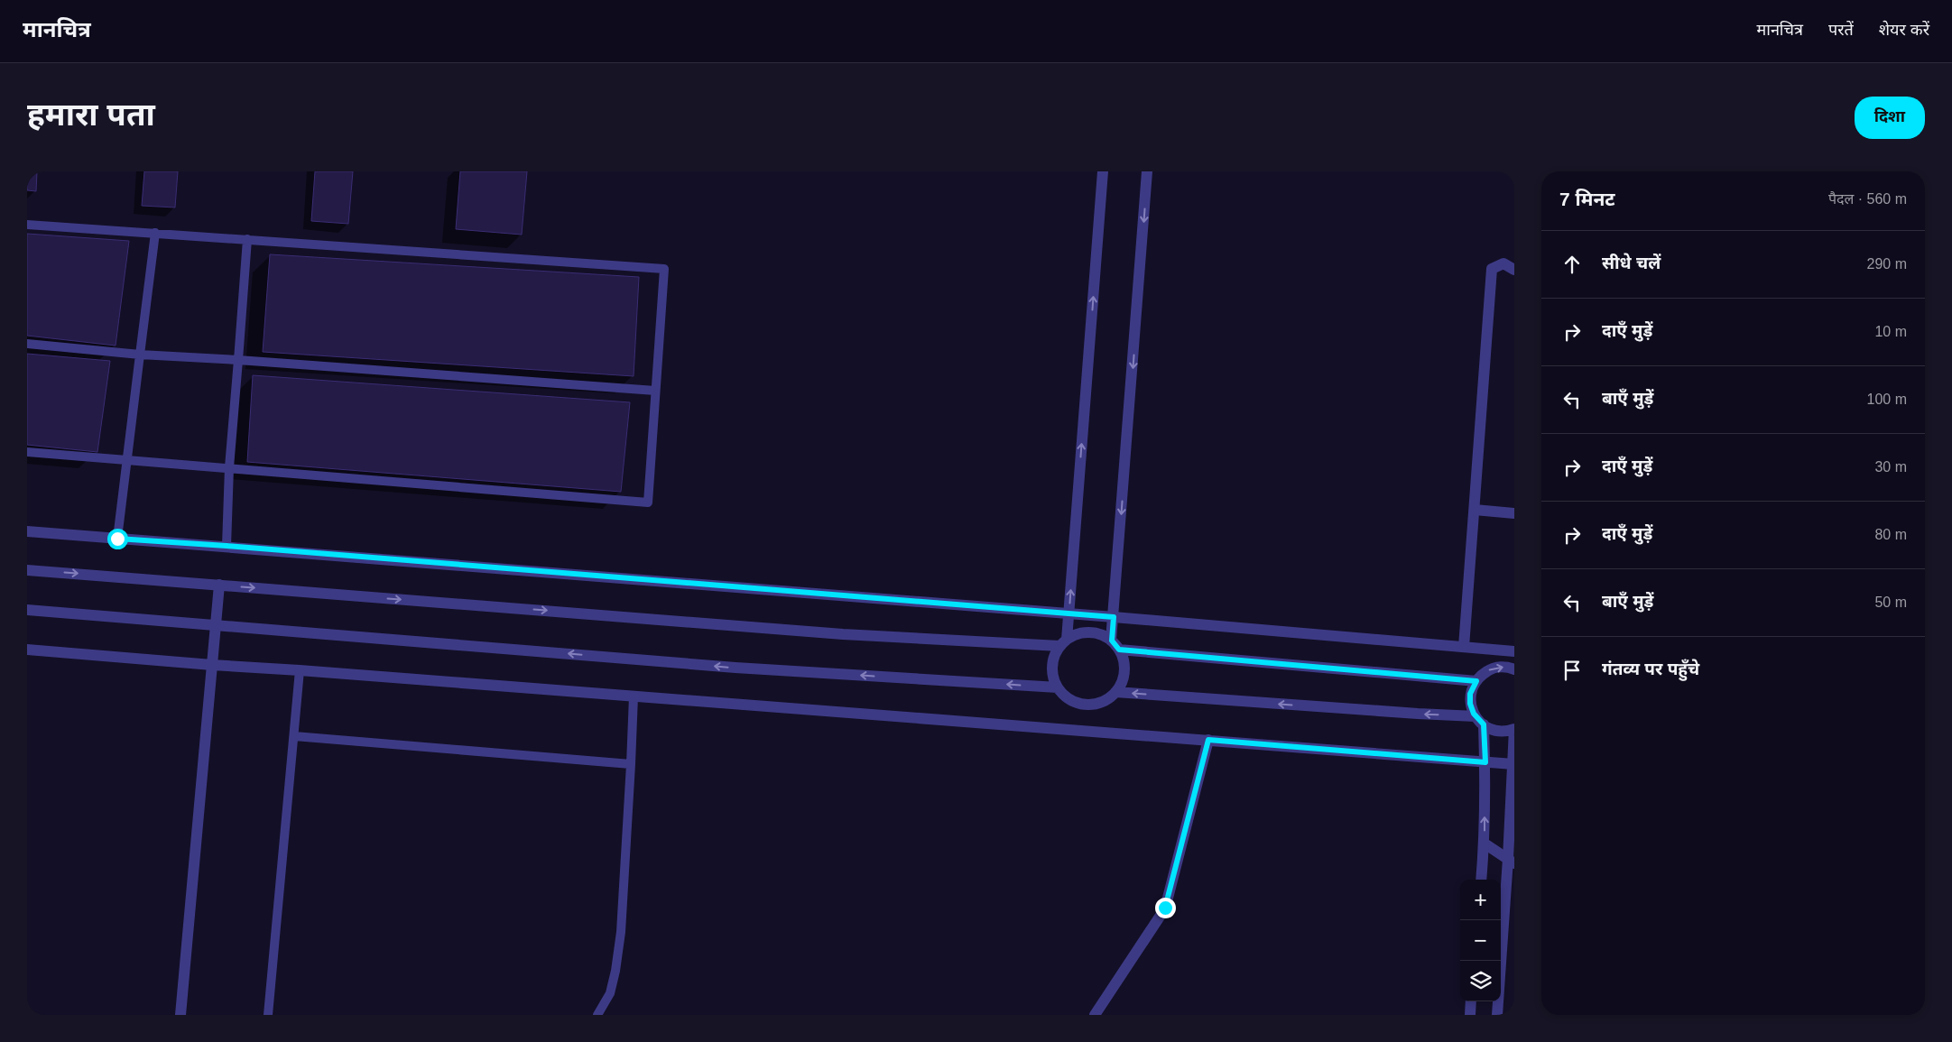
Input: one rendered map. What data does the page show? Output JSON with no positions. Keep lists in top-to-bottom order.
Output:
{
  "page": {
    "header": "मानचित्र",
    "nav": ["मानचित्र", "परतें", "शेयर करें"],
    "title": "हमारा पता",
    "buttons": "दिशा",
    "heading": ["7 मिनट", "पैदल · 560 m"],
    "list": [
      ["सीधे चलें", "290 m"],
      ["दाएँ मुड़ें", "10 m"],
      ["बाएँ मुड़ें", "100 m"],
      ["दाएँ मुड़ें", "30 m"],
      ["दाएँ मुड़ें", "80 m"],
      ["बाएँ मुड़ें", "50 m"],
      "गंतव्य पर पहुँचे"
    ],
    "map_buttons": ["+", "−"]
  }
}
